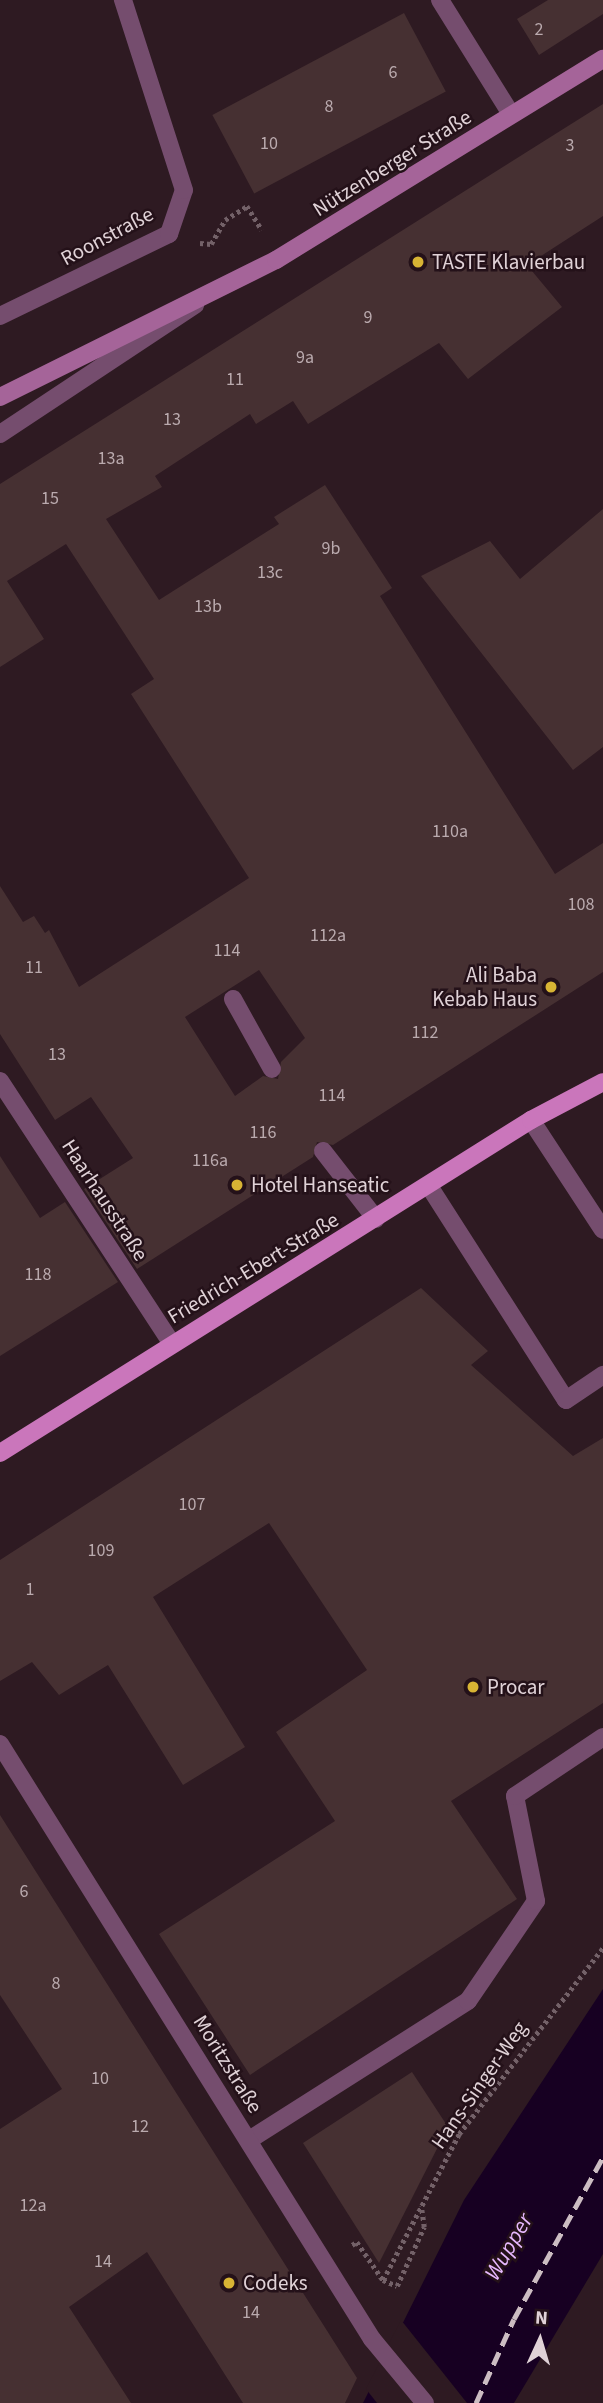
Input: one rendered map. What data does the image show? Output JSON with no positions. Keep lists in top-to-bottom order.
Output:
{
  "streets": {
    "main road": ["Friedrich-Ebert-Straße"],
    "street": [
      "Nützenberger Straße",
      "Roonstraße",
      "Haarhausstraße",
      "Moritzstraße"
    ],
    "path": ["Hans-Singer-Weg"]
  },
  "crossings": [
    ["Haarhausstraße", "Friedrich-Ebert-Straße"]
  ],
  "water": ["Wupper"],
  "places": [
    "TASTE Klavierbau",
    "Ali Baba Kebab Haus",
    "Hotel Hanseatic",
    "Procar",
    "Codeks"
  ],
  "house_numbers": [
    "2",
    "6",
    "8",
    "10",
    "3",
    "9",
    "9a",
    "11",
    "13",
    "13a",
    "15",
    "9b",
    "13c",
    "13b",
    "110a",
    "108",
    "112a",
    "114",
    "11",
    "112",
    "13",
    "114",
    "116",
    "116a",
    "118",
    "107",
    "109",
    "1",
    "6",
    "8",
    "10",
    "12",
    "12a",
    "14",
    "14"
  ],
  "north": "top"
}
